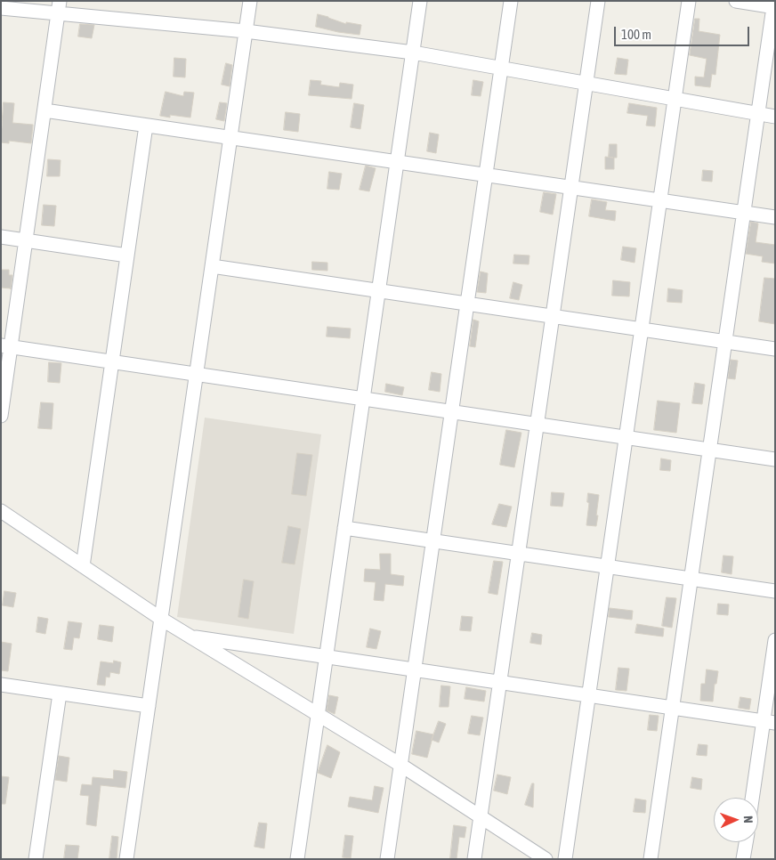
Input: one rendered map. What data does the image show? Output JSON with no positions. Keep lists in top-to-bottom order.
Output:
{
  "scale_bar": "100 m",
  "north": "right"
}
